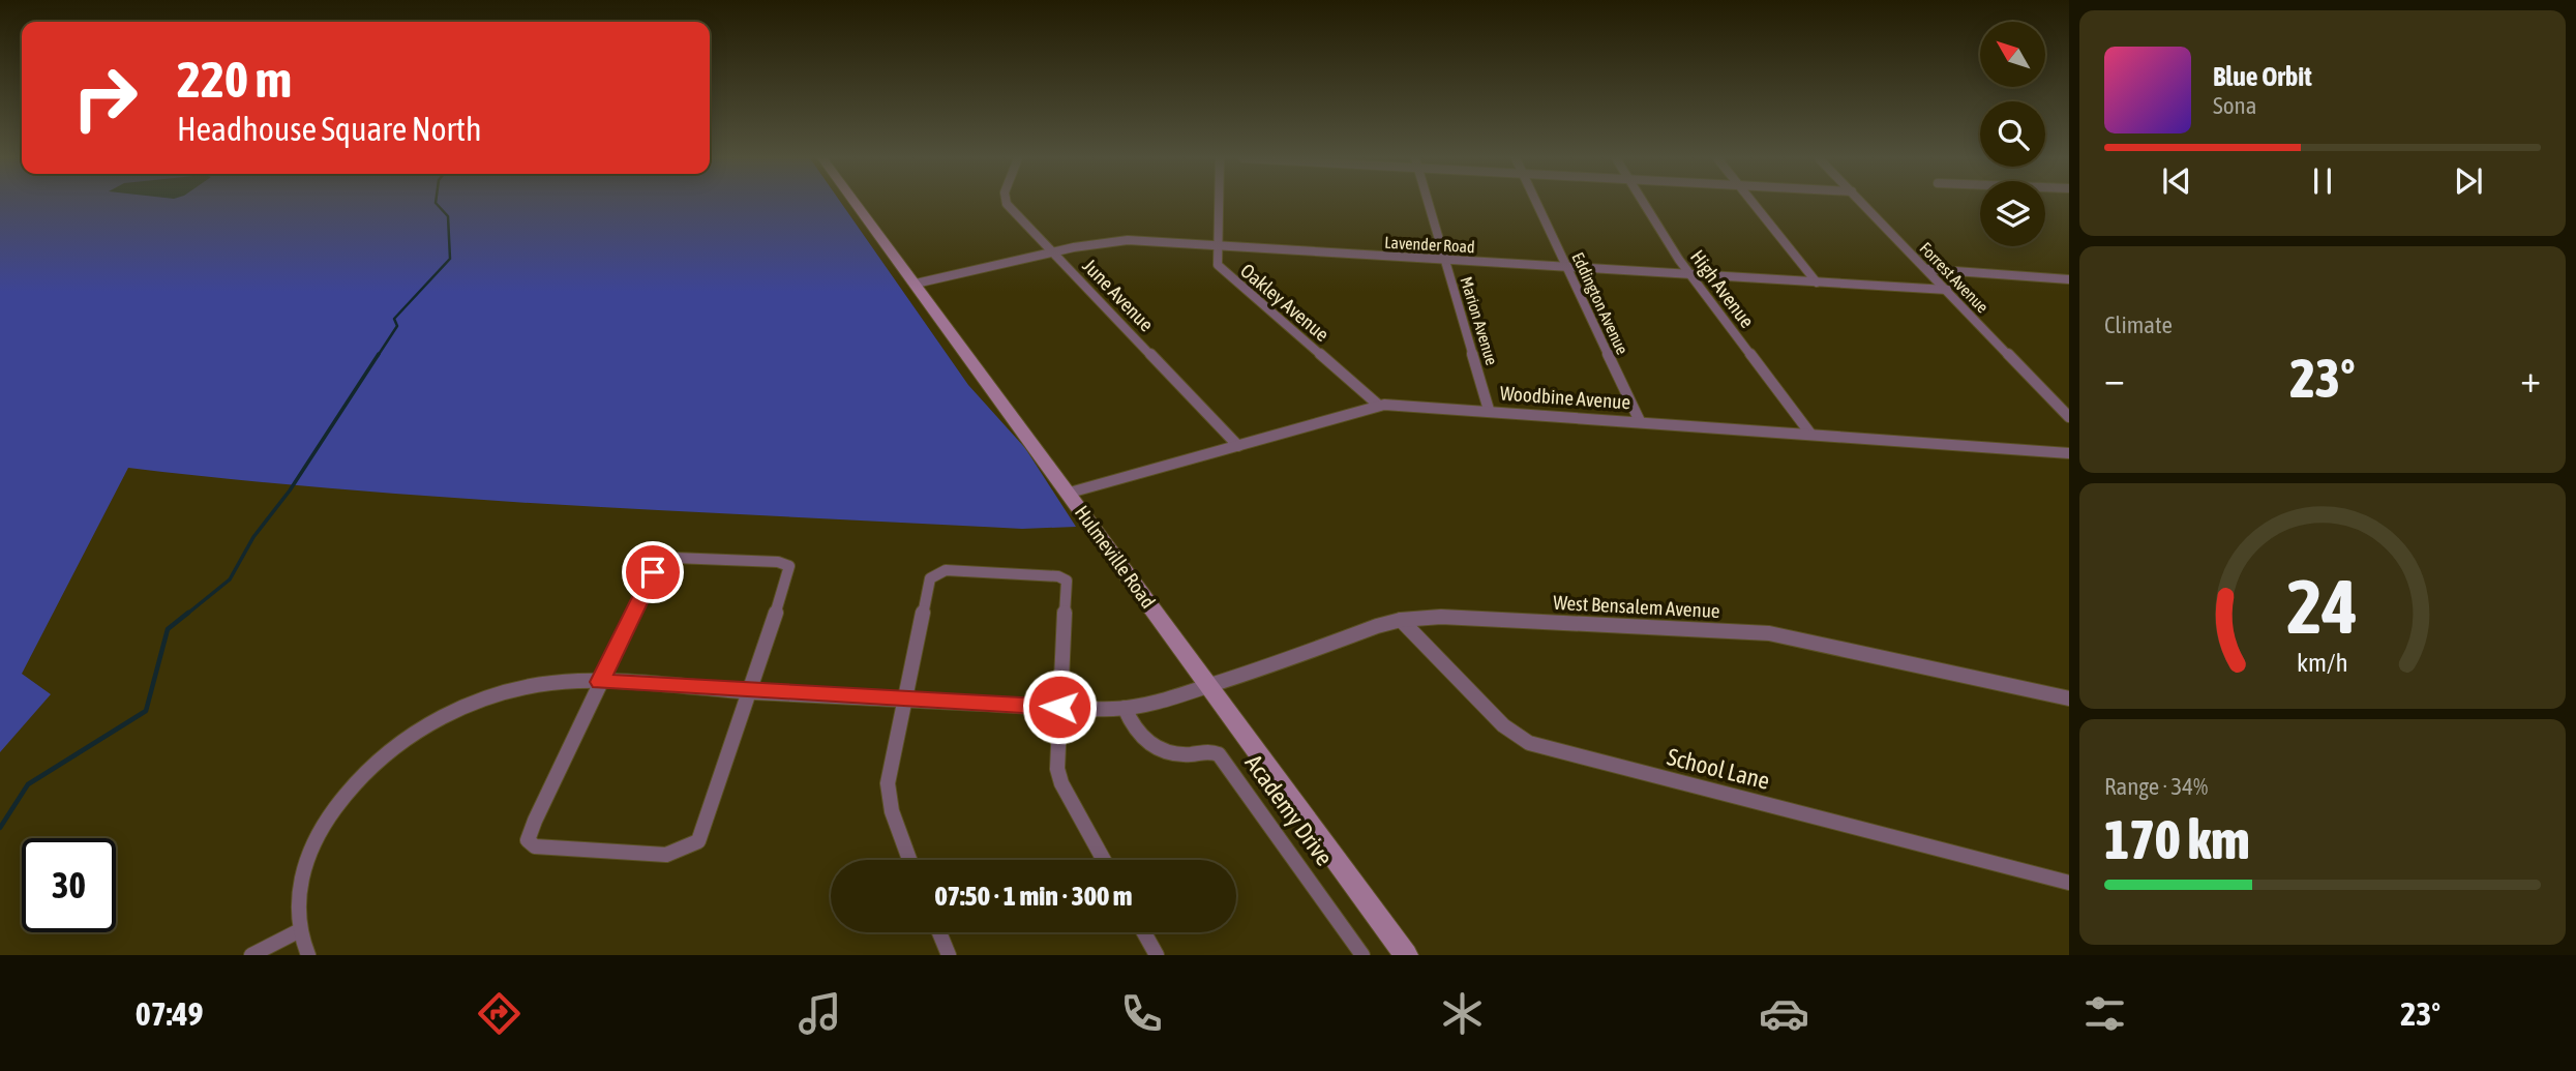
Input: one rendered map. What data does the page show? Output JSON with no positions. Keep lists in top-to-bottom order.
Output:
{
  "streets": {
    "main road": ["Hulmeville Road"],
    "street": [
      "Lavender Road",
      "Forrest Avenue",
      "High Avenue",
      "June Avenue",
      "Oakley Avenue",
      "Eddington Avenue",
      "Marion Avenue",
      "Woodbine Avenue",
      "West Bensalem Avenue",
      "School Lane",
      "Academy Drive"
    ]
  },
  "crossings": [
    ["Lavender Road", "Forrest Avenue"],
    ["Lavender Road", "High Avenue"],
    ["Lavender Road", "June Avenue"],
    ["Lavender Road", "Oakley Avenue"],
    ["Lavender Road", "Eddington Avenue"],
    ["Lavender Road", "Marion Avenue"],
    ["Lavender Road", "Hulmeville Road"],
    ["High Avenue", "Woodbine Avenue"],
    ["June Avenue", "Woodbine Avenue"],
    ["Oakley Avenue", "Woodbine Avenue"],
    ["Eddington Avenue", "Woodbine Avenue"],
    ["Marion Avenue", "Woodbine Avenue"],
    ["Woodbine Avenue", "Hulmeville Road"],
    ["Hulmeville Road", "West Bensalem Avenue"],
    ["West Bensalem Avenue", "School Lane"],
    ["West Bensalem Avenue", "Academy Drive"]
  ],
  "north": "top left",
  "page": {
    "turn": ["220 m", "Headhouse Square North"],
    "song": ["Blue Orbit", "Sona"],
    "tile": [
      "Climate",
      ["Range · 34%", "170 km"]
    ],
    "heat": ["−", "23°", "+"],
    "limit": "30",
    "trip": "07:50 · 1 min · 300 m",
    "tabs": ["07:49", "23°"],
    "gauge": ["24", "km/h"]
  }
}
